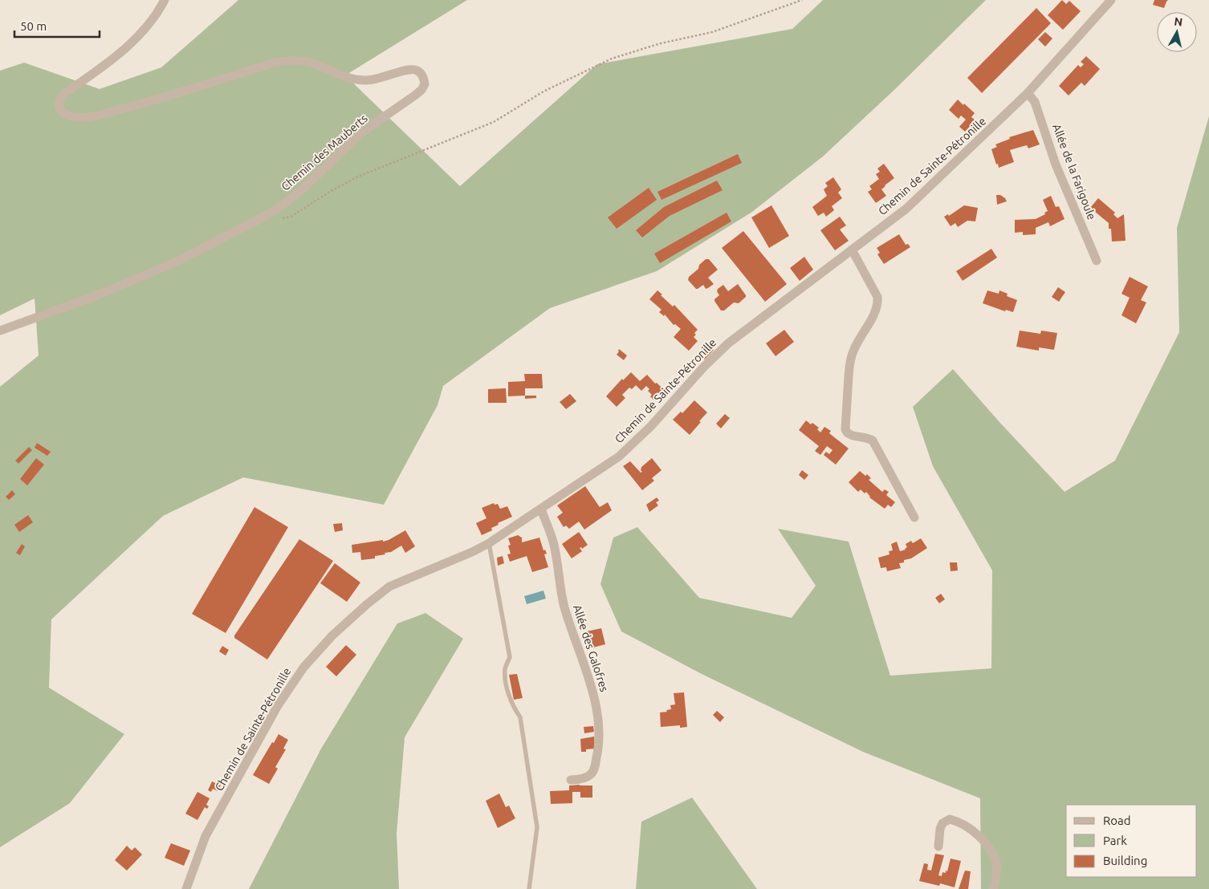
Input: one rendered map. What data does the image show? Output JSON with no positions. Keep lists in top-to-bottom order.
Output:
{
  "streets": {
    "street": [
      "Chemin des Mauberts",
      "Chemin de Sainte-Pétronille",
      "Allée de la Farigoule",
      "Allée des Galofres"
    ]
  },
  "crossings": [
    ["Chemin de Sainte-Pétronille", "Allée de la Farigoule"],
    ["Chemin de Sainte-Pétronille", "Allée des Galofres"]
  ],
  "legend": ["Road", "Park", "Building"],
  "scale_bar": "50 m",
  "north": "top"
}
